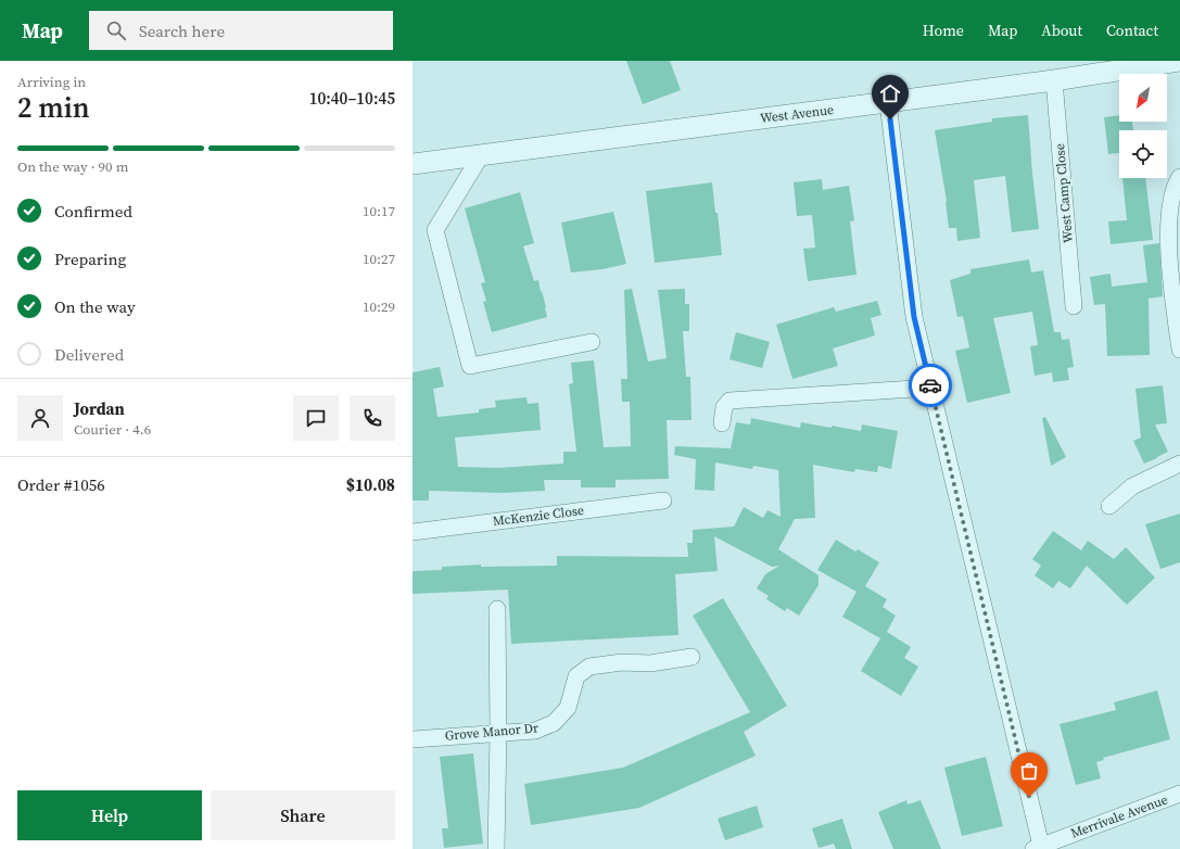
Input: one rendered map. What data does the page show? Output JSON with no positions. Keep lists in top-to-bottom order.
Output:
{
  "streets": {
    "street": [
      "West Avenue",
      "West Camp Close",
      "McKenzie Close",
      "Grove Manor Dr",
      "Merrivale Avenue"
    ]
  },
  "crossings": [
    ["West Avenue", "West Camp Close"]
  ],
  "north": "bottom left",
  "page": {
    "header": "Map",
    "search": "Search here",
    "nav": [
      "Home",
      "Map",
      "About",
      "Contact"
    ],
    "heading": ["2 min", "Arriving in", "10:40–10:45"],
    "panel": [
      "Jordan",
      "Courier · 4.6",
      "Order #1056",
      "$10.08"
    ],
    "bar": "On the way · 90 m",
    "list": [
      ["Confirmed", "10:17"],
      ["Preparing", "10:27"],
      ["On the way", "10:29"],
      "Delivered"
    ],
    "buttons": ["Help", "Share"]
  }
}
